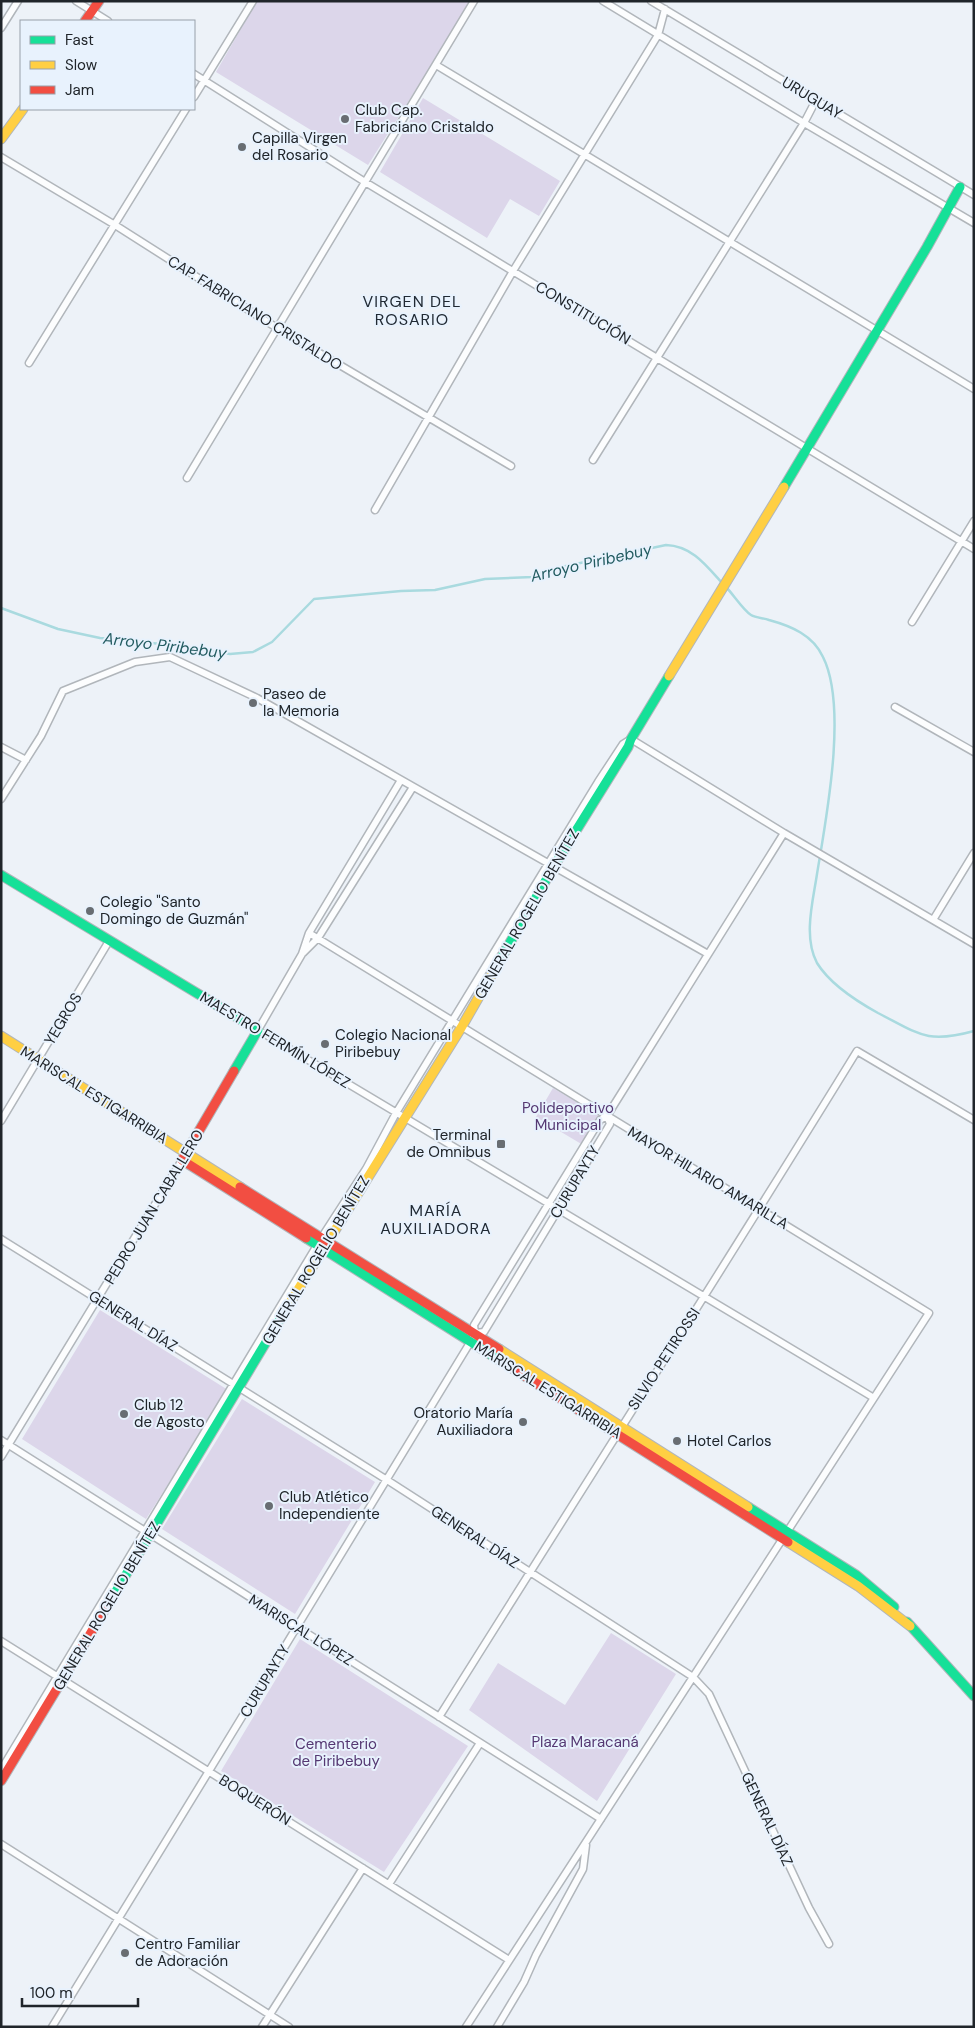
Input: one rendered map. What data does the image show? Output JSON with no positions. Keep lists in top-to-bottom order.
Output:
{
  "streets": {
    "street": [
      "URUGUAY",
      "CAP. FABRICIANO CRISTALDO",
      "CONSTITUCIÓN",
      "GENERAL ROGELIO BENÍTEZ",
      "YEGROS",
      "MAESTRO FERMÍN LÓPEZ",
      "MARISCAL ESTIGARRIBIA",
      "MAYOR HILARIO AMARILLA",
      "CURUPAYTY",
      "PEDRO JUAN CABALLERO",
      "GENERAL DÍAZ",
      "SILVIO PETIROSSI",
      "MARISCAL LÓPEZ",
      "BOQUERÓN"
    ]
  },
  "crossings": [
    ["URUGUAY", "GENERAL ROGELIO BENÍTEZ"],
    ["CONSTITUCIÓN", "GENERAL ROGELIO BENÍTEZ"],
    ["GENERAL ROGELIO BENÍTEZ", "MAESTRO FERMÍN LÓPEZ"],
    ["GENERAL ROGELIO BENÍTEZ", "MARISCAL ESTIGARRIBIA"],
    ["GENERAL ROGELIO BENÍTEZ", "MAYOR HILARIO AMARILLA"],
    ["GENERAL ROGELIO BENÍTEZ", "GENERAL DÍAZ"],
    ["GENERAL ROGELIO BENÍTEZ", "MARISCAL LÓPEZ"],
    ["GENERAL ROGELIO BENÍTEZ", "BOQUERÓN"],
    ["YEGROS", "MAESTRO FERMÍN LÓPEZ"],
    ["YEGROS", "MARISCAL ESTIGARRIBIA"],
    ["MAESTRO FERMÍN LÓPEZ", "MAYOR HILARIO AMARILLA"],
    ["MAESTRO FERMÍN LÓPEZ", "CURUPAYTY"],
    ["MAESTRO FERMÍN LÓPEZ", "PEDRO JUAN CABALLERO"],
    ["MAESTRO FERMÍN LÓPEZ", "SILVIO PETIROSSI"],
    ["MARISCAL ESTIGARRIBIA", "CURUPAYTY"],
    ["MARISCAL ESTIGARRIBIA", "PEDRO JUAN CABALLERO"],
    ["MARISCAL ESTIGARRIBIA", "SILVIO PETIROSSI"],
    ["MAYOR HILARIO AMARILLA", "CURUPAYTY"],
    ["MAYOR HILARIO AMARILLA", "SILVIO PETIROSSI"],
    ["CURUPAYTY", "GENERAL DÍAZ"],
    ["CURUPAYTY", "MARISCAL LÓPEZ"],
    ["CURUPAYTY", "BOQUERÓN"],
    ["PEDRO JUAN CABALLERO", "GENERAL DÍAZ"],
    ["PEDRO JUAN CABALLERO", "MARISCAL LÓPEZ"],
    ["GENERAL DÍAZ", "SILVIO PETIROSSI"],
    ["SILVIO PETIROSSI", "MARISCAL LÓPEZ"]
  ],
  "districts": ["VIRGEN DEL ROSARIO", "MARÍA AUXILIADORA"],
  "water": ["Arroyo Piribebuy"],
  "parks": ["Polideportivo Municipal", "Plaza Maracaná", "Cementerio de Piribebuy"],
  "places": {
    "other": [
      "Club Cap. Fabriciano Cristaldo",
      "Capilla Virgen del Rosario",
      "Paseo de la Memoria",
      "Colegio \"Santo Domingo de Guzmán\"",
      "Colegio Nacional Piribebuy",
      "Club 12 de Agosto",
      "Oratorio María Auxiliadora",
      "Hotel Carlos",
      "Club Atlético Independiente",
      "Centro Familiar de Adoración"
    ],
    "transit": ["Terminal de Omnibus"]
  },
  "legend": ["Fast", "Slow", "Jam"],
  "scale_bar": "100 m"
}
